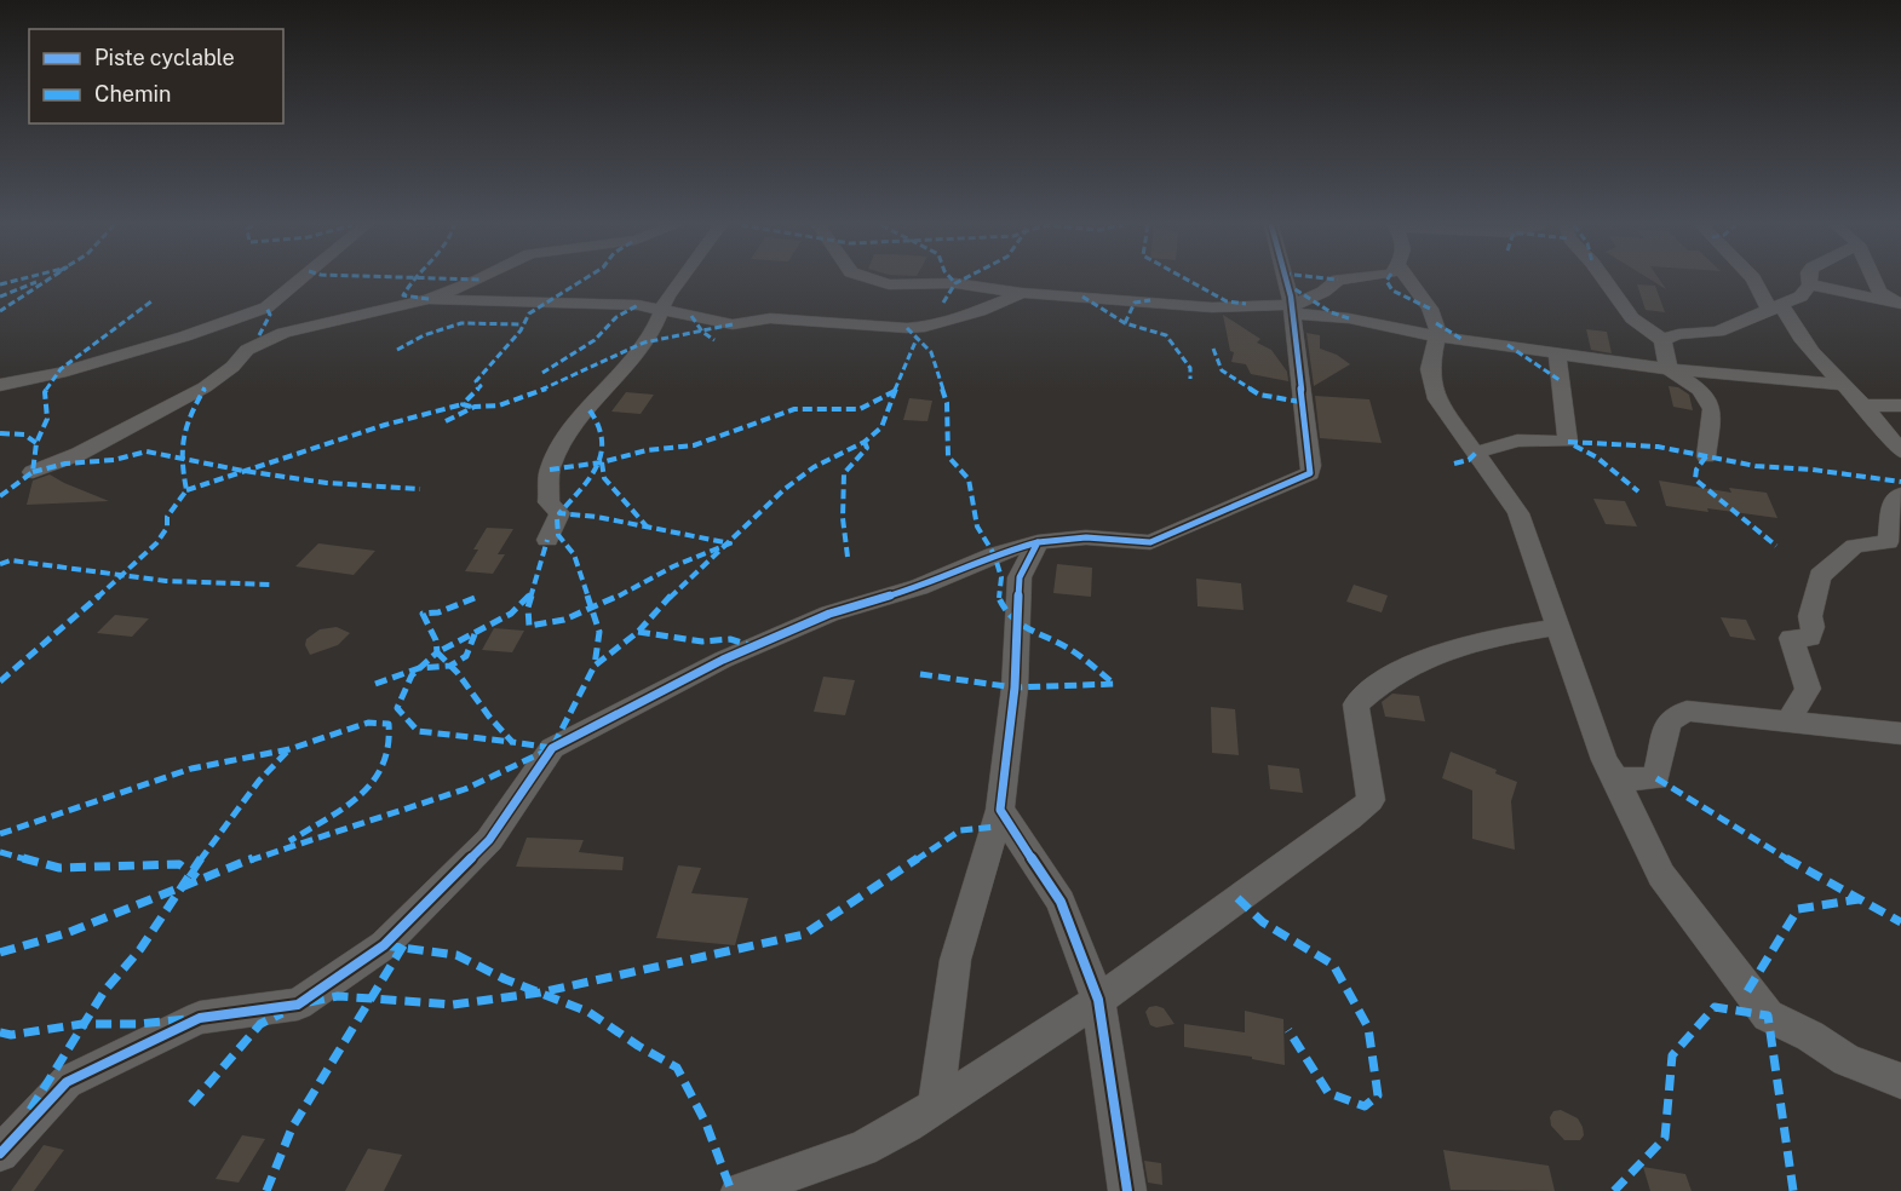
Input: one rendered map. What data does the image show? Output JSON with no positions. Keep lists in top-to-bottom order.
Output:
{
  "legend": ["Piste cyclable", "Chemin"]
}
